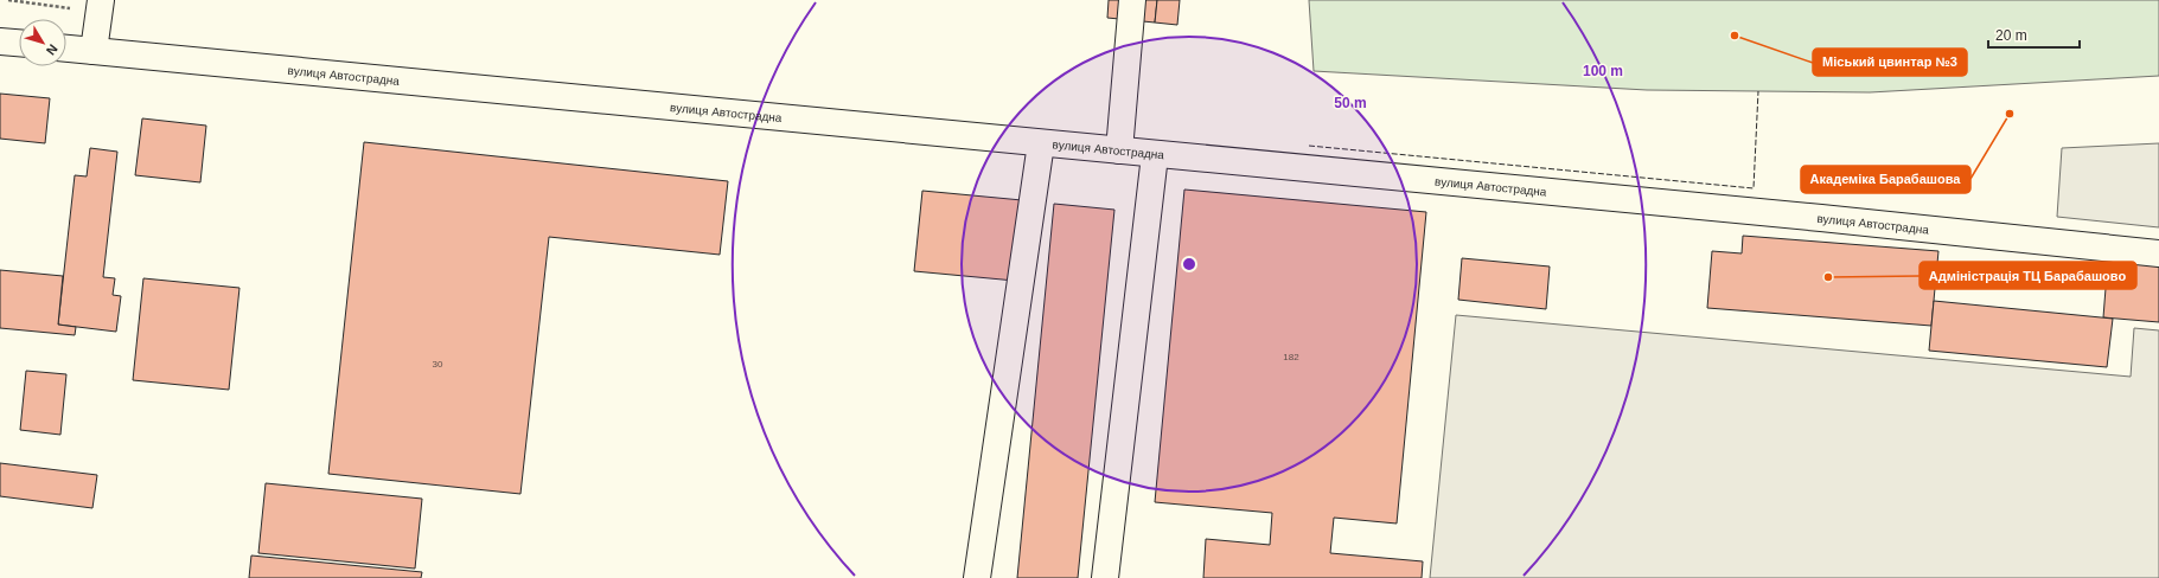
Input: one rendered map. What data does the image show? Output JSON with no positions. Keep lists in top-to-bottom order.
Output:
{
  "streets": {
    "street": ["вулиця Автострадна"]
  },
  "places": ["Міський цвинтар №3", "Академіка Барабашова", "Адміністрація ТЦ Барабашово"],
  "house_numbers": ["182", "30"],
  "scale_bar": "20 m",
  "north": "bottom right",
  "rings": ["100 m", "50 m"]
}
